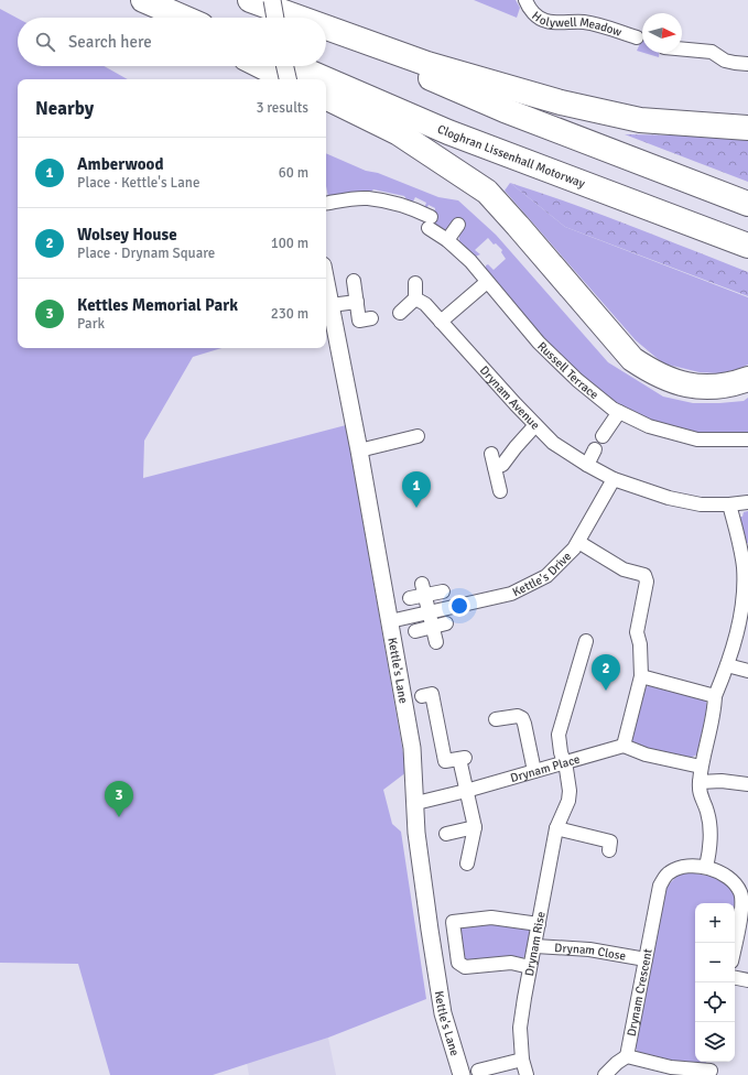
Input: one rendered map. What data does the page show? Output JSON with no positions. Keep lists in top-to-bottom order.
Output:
{
  "streets": {
    "highway": ["Cloghran Lissenhall Motorway"],
    "street": [
      "Holywell Meadow",
      "Russell Terrace",
      "Drynam Avenue",
      "Kettle's Drive",
      "Kettle's Lane",
      "Drynam Place",
      "Drynam Rise",
      "Drynam Close",
      "Drynam Crescent"
    ]
  },
  "crossings": [
    ["Drynam Avenue", "Kettle's Drive"],
    ["Kettle's Drive", "Kettle's Lane"],
    ["Kettle's Lane", "Drynam Place"],
    ["Drynam Place", "Drynam Rise"],
    ["Drynam Rise", "Drynam Close"],
    ["Drynam Close", "Drynam Crescent"]
  ],
  "north": "right",
  "page": {
    "search": "Search here",
    "heading": ["Nearby", "3 results"],
    "list": [
      {
        "mark": "1",
        "name": "Amberwood",
        "note": "Place · Kettle's Lane",
        "value": "60 m"
      },
      {
        "mark": "2",
        "name": "Wolsey House",
        "note": "Place · Drynam Square",
        "value": "100 m"
      },
      {
        "mark": "3",
        "name": "Kettles Memorial Park",
        "note": "Park",
        "value": "230 m"
      }
    ],
    "pins": ["1", "2", "3"],
    "map_buttons": ["+", "−"]
  }
}
